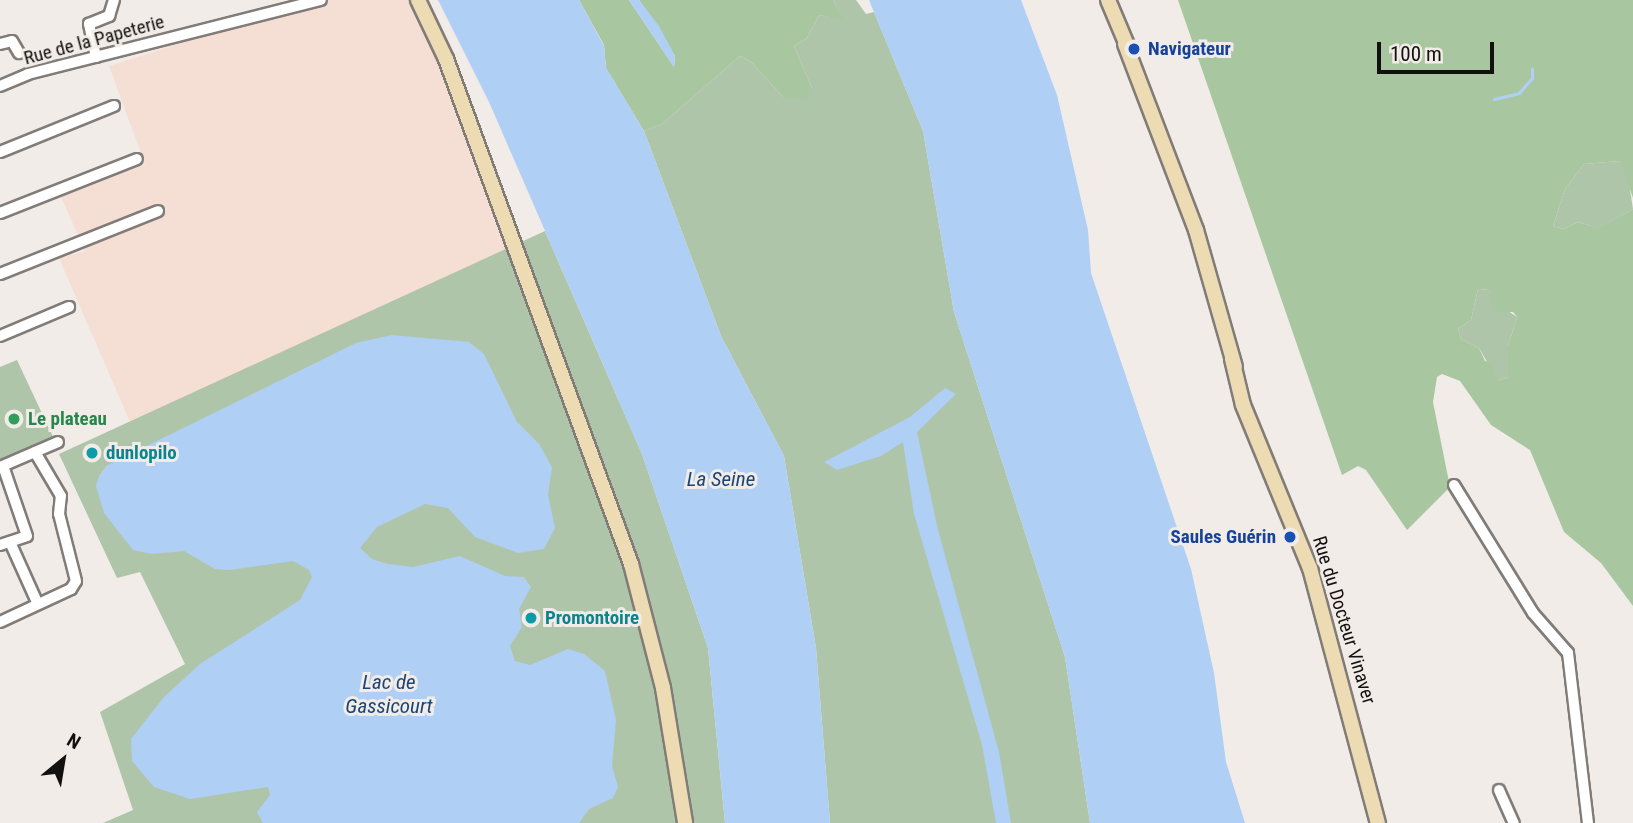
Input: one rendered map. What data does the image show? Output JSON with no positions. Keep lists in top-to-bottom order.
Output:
{
  "streets": {
    "main road": ["Rue du Docteur Vinaver"],
    "street": ["Rue de la Papeterie"]
  },
  "water": ["La Seine", "Lac de Gassicourt"],
  "places": [
    "Navigateur",
    "Le plateau",
    "dunlopilo",
    "Saules Guérin",
    "Promontoire"
  ],
  "scale_bar": "100 m",
  "north": "top right"
}
